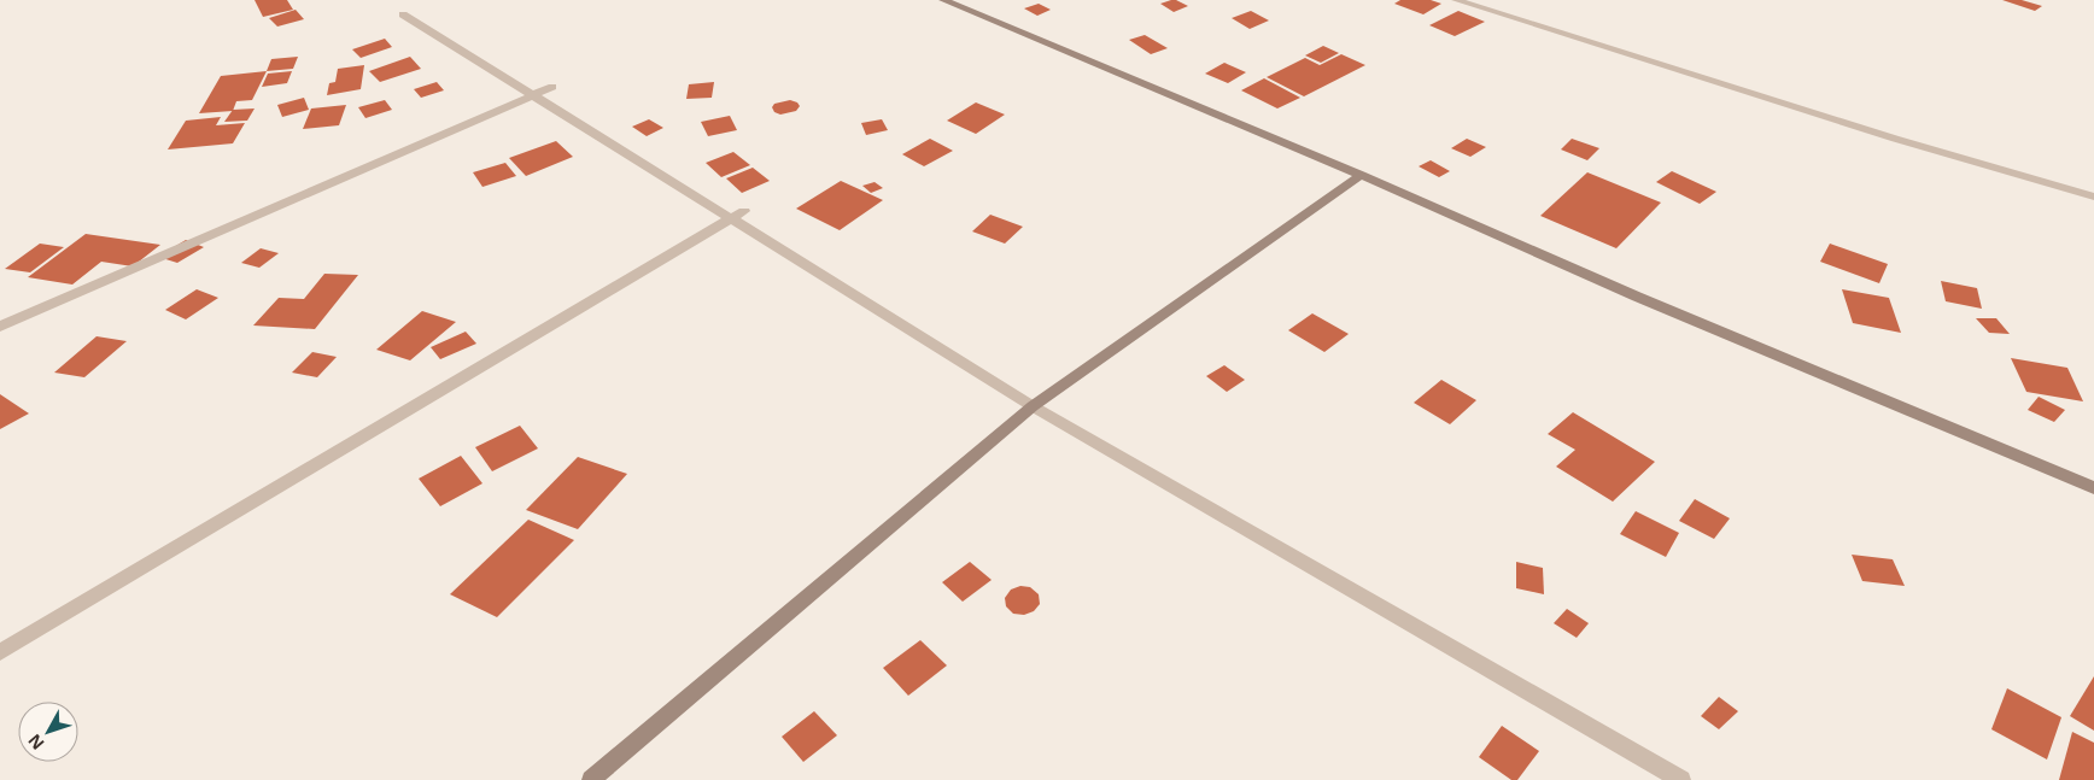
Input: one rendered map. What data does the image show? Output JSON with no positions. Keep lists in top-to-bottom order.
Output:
{
  "north": "bottom left"
}
